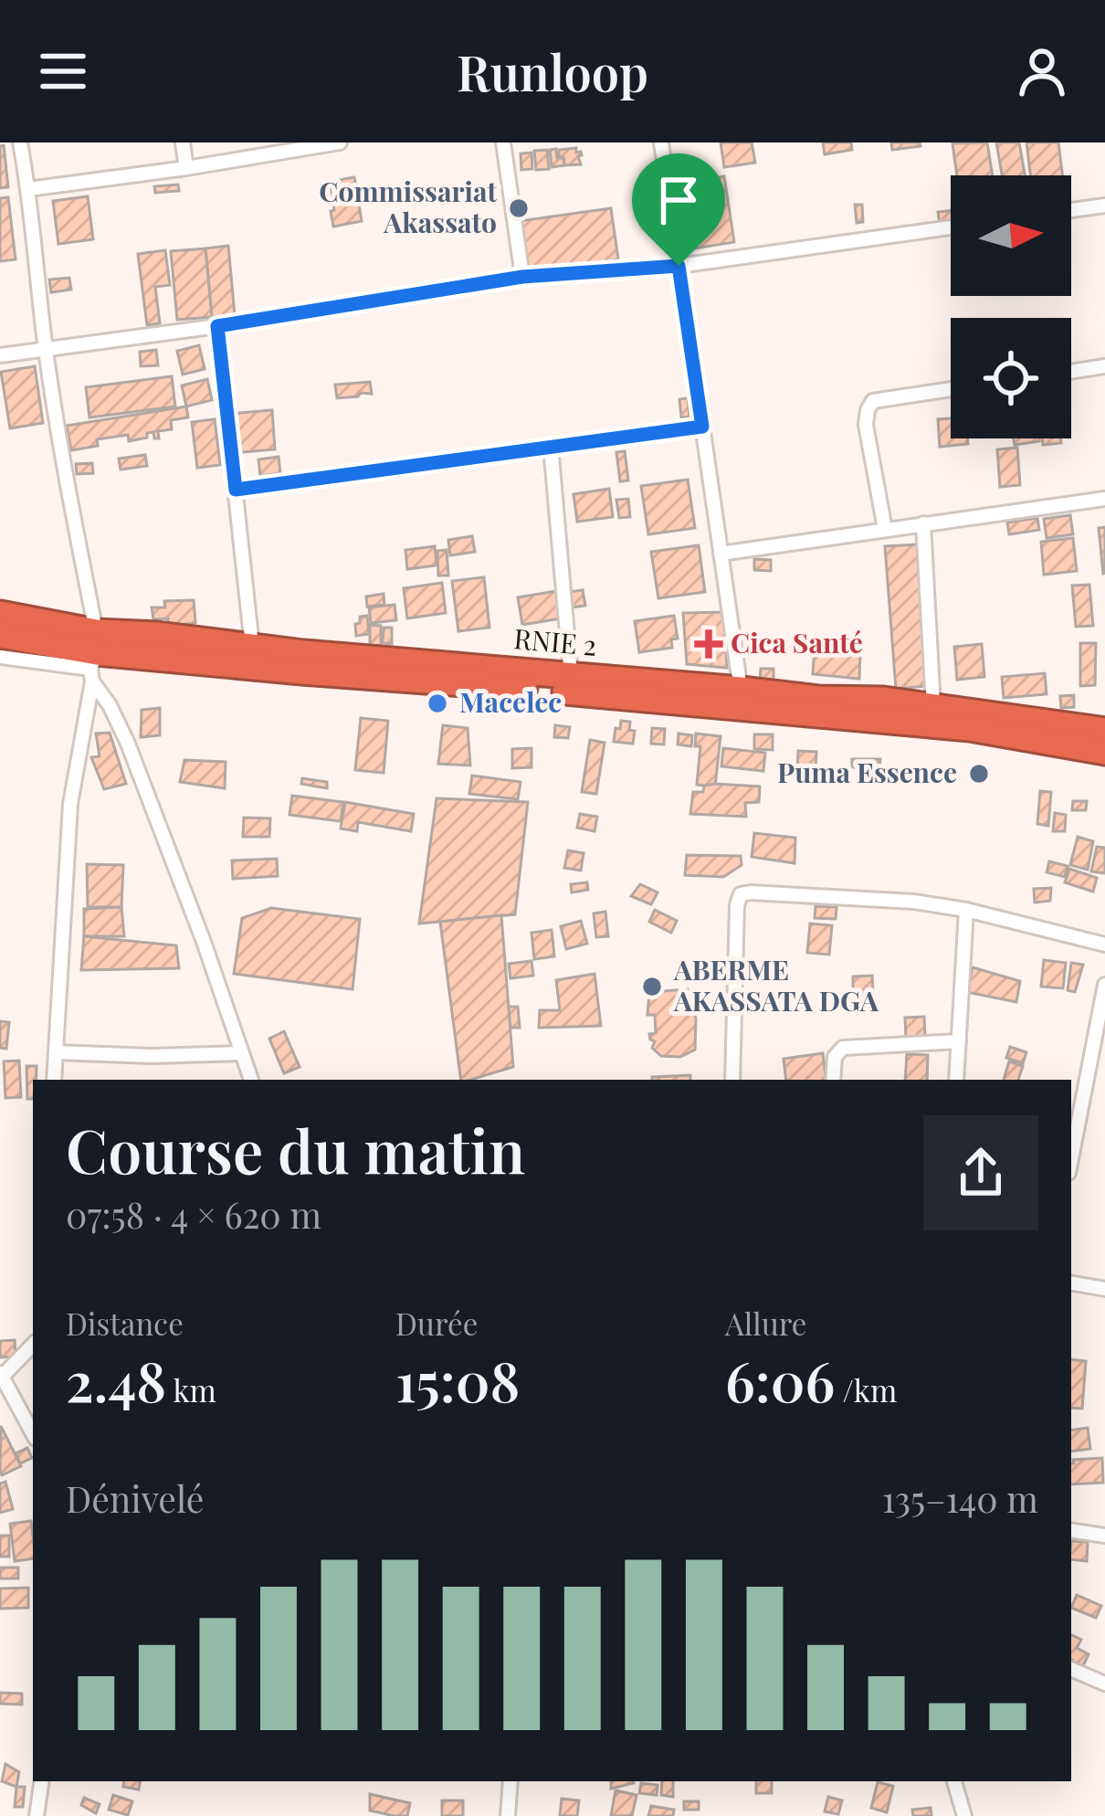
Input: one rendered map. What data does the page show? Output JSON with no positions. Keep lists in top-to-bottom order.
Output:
{
  "streets": {
    "highway": ["RNIE 2"]
  },
  "places": {
    "other": [
      "Commissariat Akassato",
      "Macelec",
      "Puma Essence",
      "ABERME AKASSATA DGA"
    ],
    "health": ["Cica Santé"]
  },
  "north": "right",
  "page": {
    "header": "Runloop",
    "heading": ["Course du matin", "07:58 · 4 × 620 m"],
    "stats": [
      ["Distance", "2.48 km"],
      ["Durée", "15:08"],
      ["Allure", "6:06 /km"]
    ],
    "chart": ["Dénivelé", "135–140 m"]
  }
}
